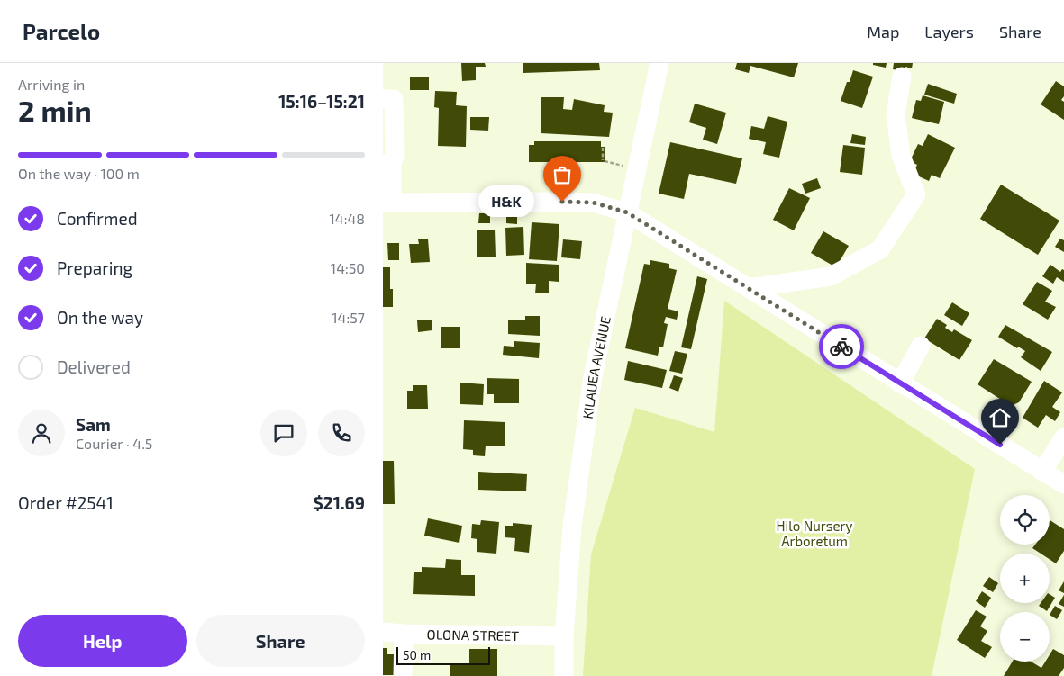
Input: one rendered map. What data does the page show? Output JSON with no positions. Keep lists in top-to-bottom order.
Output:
{
  "streets": {
    "street": ["KILAUEA AVENUE", "OLONA STREET"]
  },
  "crossings": [
    ["KILAUEA AVENUE", "OLONA STREET"]
  ],
  "parks": ["Hilo Nursery Arboretum"],
  "places": ["H&K"],
  "scale_bar": "50 m",
  "page": {
    "header": "Parcelo",
    "nav": ["Map", "Layers", "Share"],
    "heading": ["2 min", "Arriving in", "15:16–15:21"],
    "panel": [
      "Sam",
      "Courier · 4.5",
      "Order #2541",
      "$21.69"
    ],
    "bar": "On the way · 100 m",
    "bubble": "H&K",
    "list": [
      ["Confirmed", "14:48"],
      ["Preparing", "14:50"],
      ["On the way", "14:57"],
      "Delivered"
    ],
    "map_buttons": ["+", "−"],
    "buttons": ["Help", "Share"],
    "scale": "50 m"
  }
}
